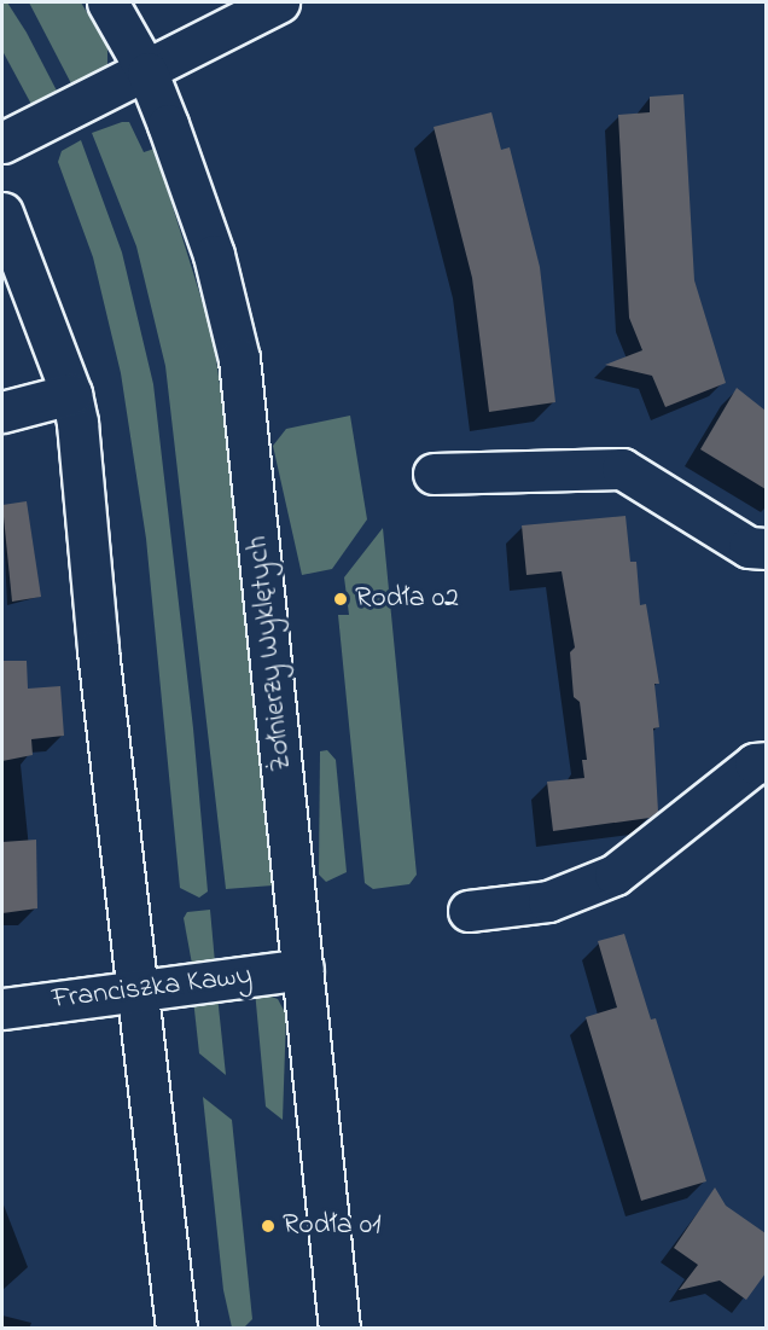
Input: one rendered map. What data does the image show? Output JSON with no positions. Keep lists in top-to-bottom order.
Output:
{
  "streets": {
    "street": ["Żołnierzy Wyklętych", "Franciszka Kawy"]
  },
  "crossings": [
    ["Żołnierzy Wyklętych", "Franciszka Kawy"]
  ],
  "places": ["Rodła 02", "Rodła 01"]
}
